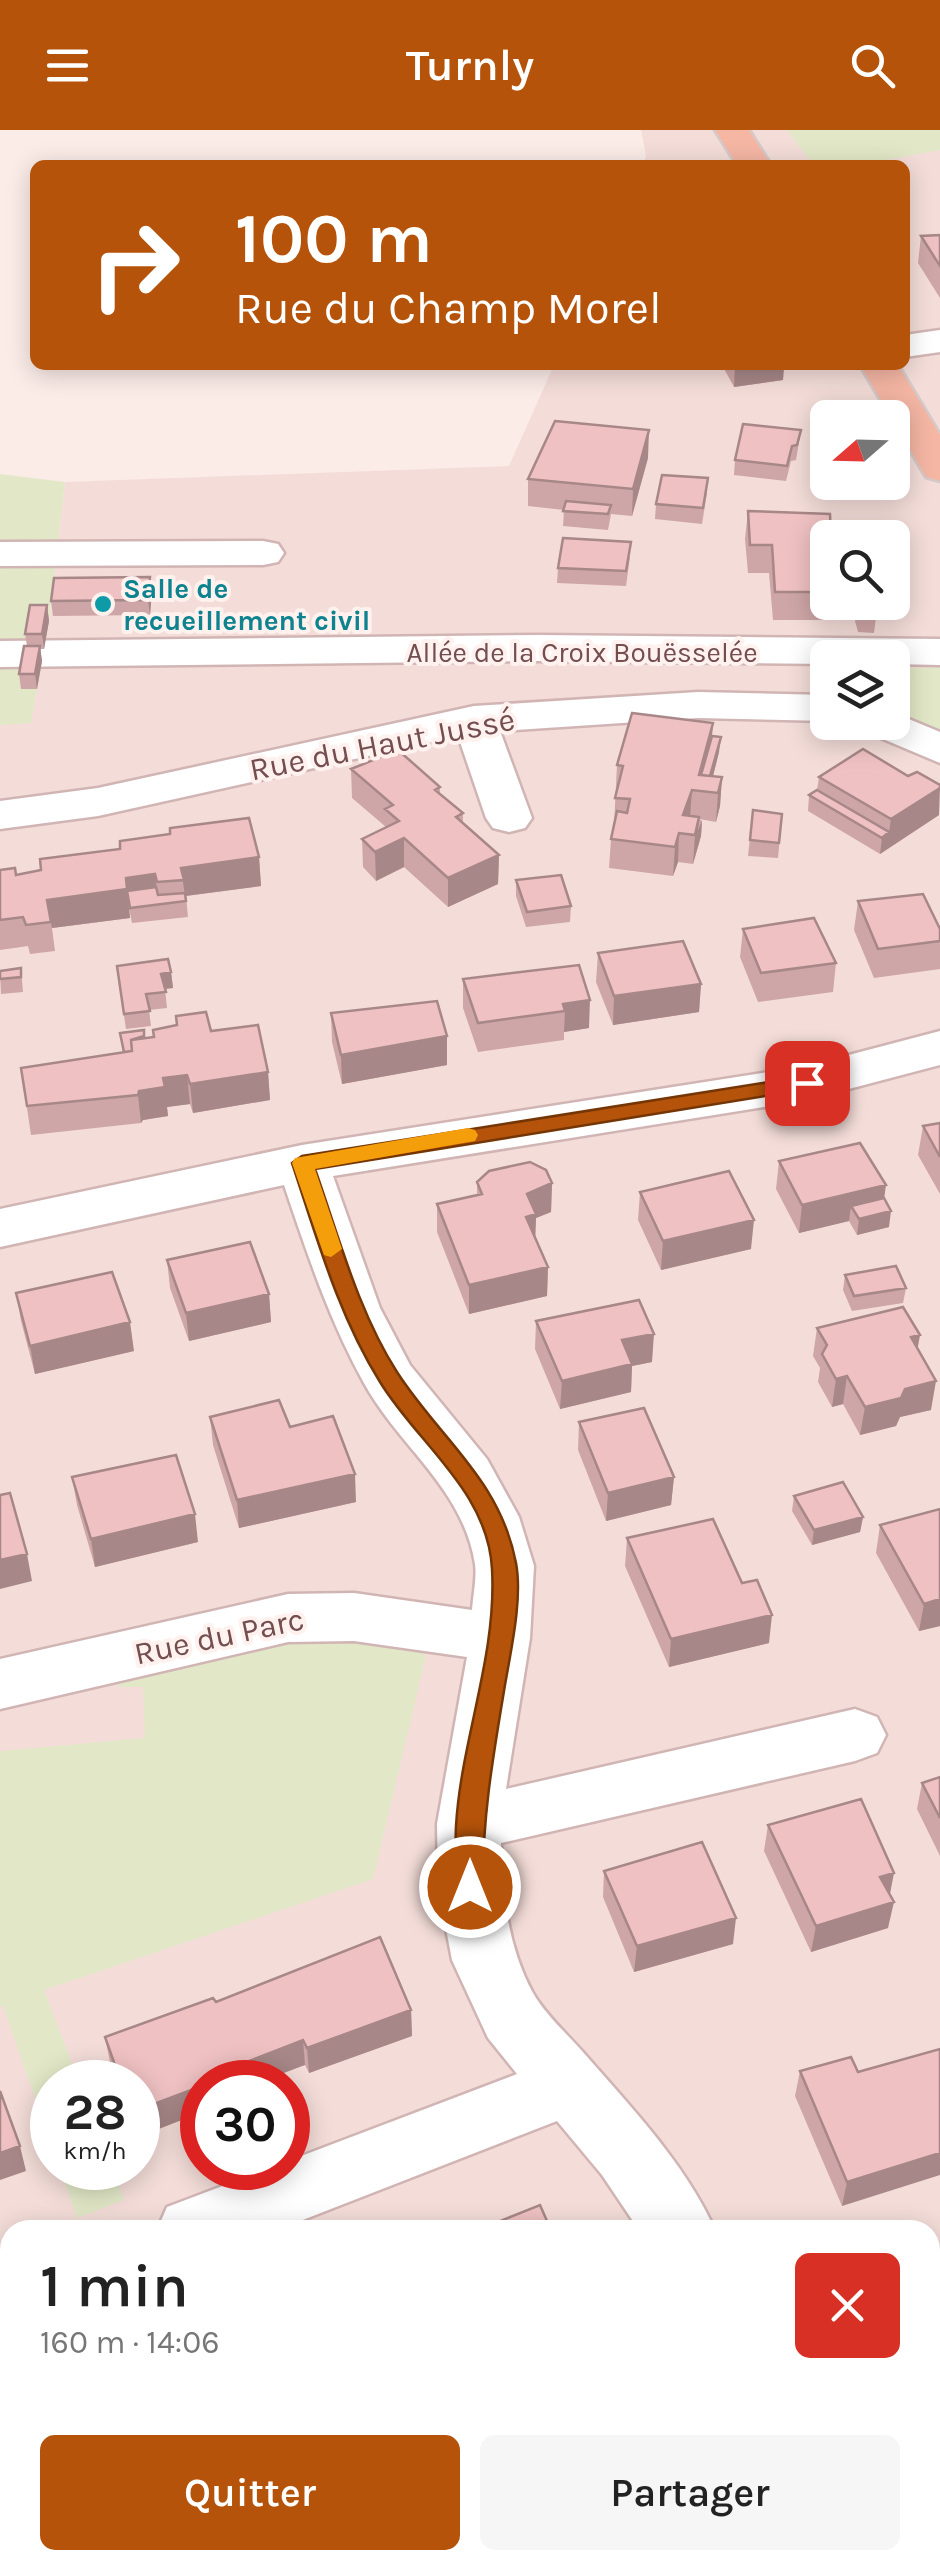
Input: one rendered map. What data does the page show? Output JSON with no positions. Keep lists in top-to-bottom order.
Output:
{
  "streets": {
    "street": ["Allée de la Croix Bouësselée", "Rue du Haut Jussé", "Rue du Parc"]
  },
  "places": ["Salle de recueillement civil"],
  "north": "left",
  "page": {
    "header": "Turnly",
    "turn": ["100 m", "Rue du Champ Morel"],
    "speed": "28 km/h",
    "limit": "30",
    "heading": ["1 min", "160 m · 14:06"],
    "buttons": ["Quitter", "Partager"]
  }
}
